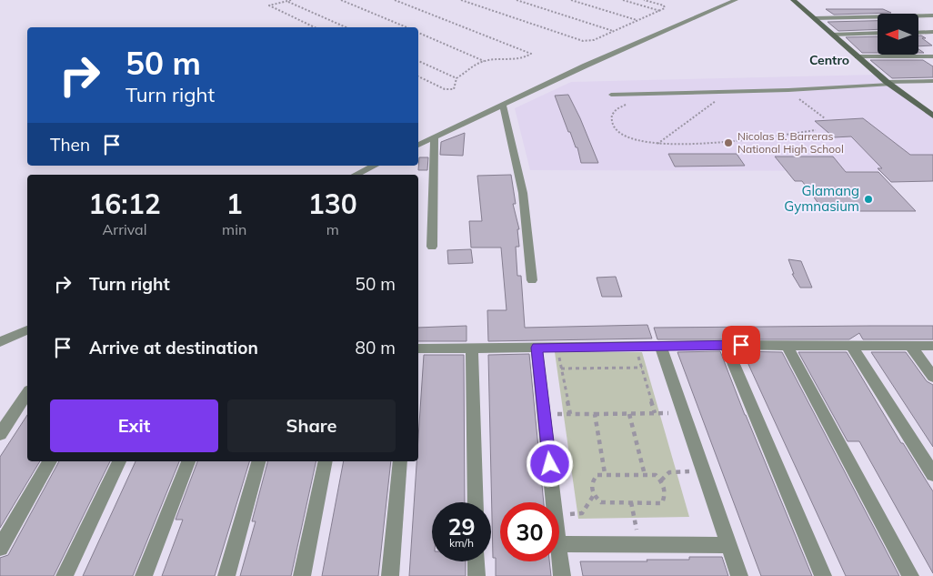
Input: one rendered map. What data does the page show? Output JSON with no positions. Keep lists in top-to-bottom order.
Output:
{
  "districts": ["Centro"],
  "places": ["Nicolas B. Barreras National High School", "Glamang Gymnasium"],
  "north": "left",
  "page": {
    "turn": ["50 m", "Turn right"],
    "then": "Then",
    "eta": [
      "16:12",
      "Arrival",
      "1",
      "min",
      "130",
      "m"
    ],
    "list": [
      {
        "name": "Turn right",
        "value": "50 m"
      },
      {
        "name": "Arrive at destination",
        "value": "80 m"
      }
    ],
    "buttons": ["Exit", "Share"],
    "speed": "29 km/h",
    "limit": "30"
  }
}
